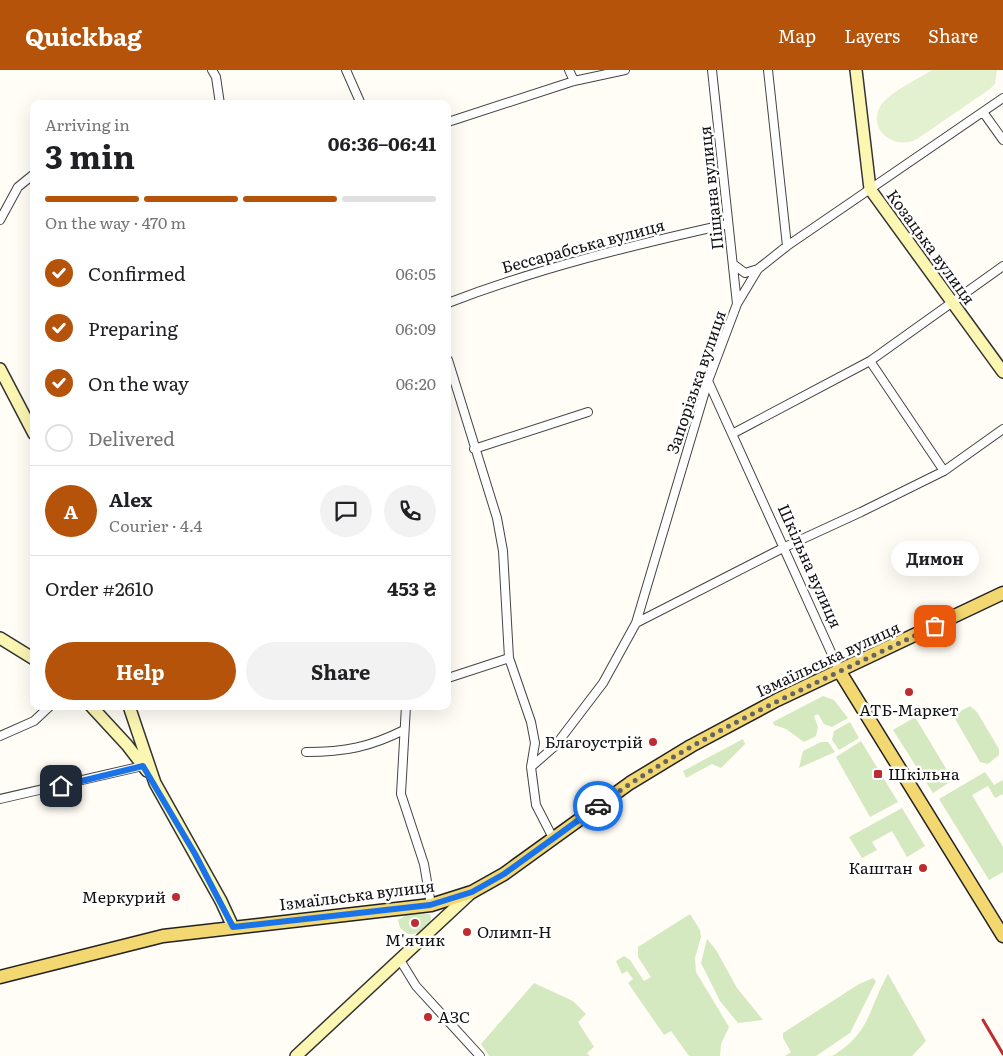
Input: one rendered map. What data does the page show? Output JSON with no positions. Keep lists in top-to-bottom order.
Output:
{
  "streets": {
    "main road": ["Шкільна вулиця", "Ізмаїльська вулиця"],
    "street": [
      "Піщана вулиця",
      "Бессарабська вулиця",
      "Козацька вулиця",
      "Запорізька вулиця"
    ]
  },
  "crossings": [
    ["Піщана вулиця", "Бессарабська вулиця"],
    ["Піщана вулиця", "Запорізька вулиця"],
    ["Козацька вулиця", "Запорізька вулиця"],
    ["Запорізька вулиця", "Шкільна вулиця"],
    ["Шкільна вулиця", "Ізмаїльська вулиця"]
  ],
  "places": {
    "other": [
      "Димон",
      "АТБ-Маркет",
      "Благоустрій",
      "Каштан",
      "Меркурий",
      "М'ячик",
      "Олимп-Н",
      "АЗС"
    ],
    "transit": ["Шкільна"]
  },
  "page": {
    "header": "Quickbag",
    "nav": ["Map", "Layers", "Share"],
    "heading": ["3 min", "Arriving in", "06:36–06:41"],
    "panel": [
      "Alex",
      "Courier · 4.4",
      "Order #2610",
      "453 ₴"
    ],
    "bar": "On the way · 470 m",
    "list": [
      ["Confirmed", "06:05"],
      ["Preparing", "06:09"],
      ["On the way", "06:20"],
      "Delivered"
    ],
    "round": "A",
    "bubble": "Димон",
    "buttons": ["Help", "Share"]
  }
}
